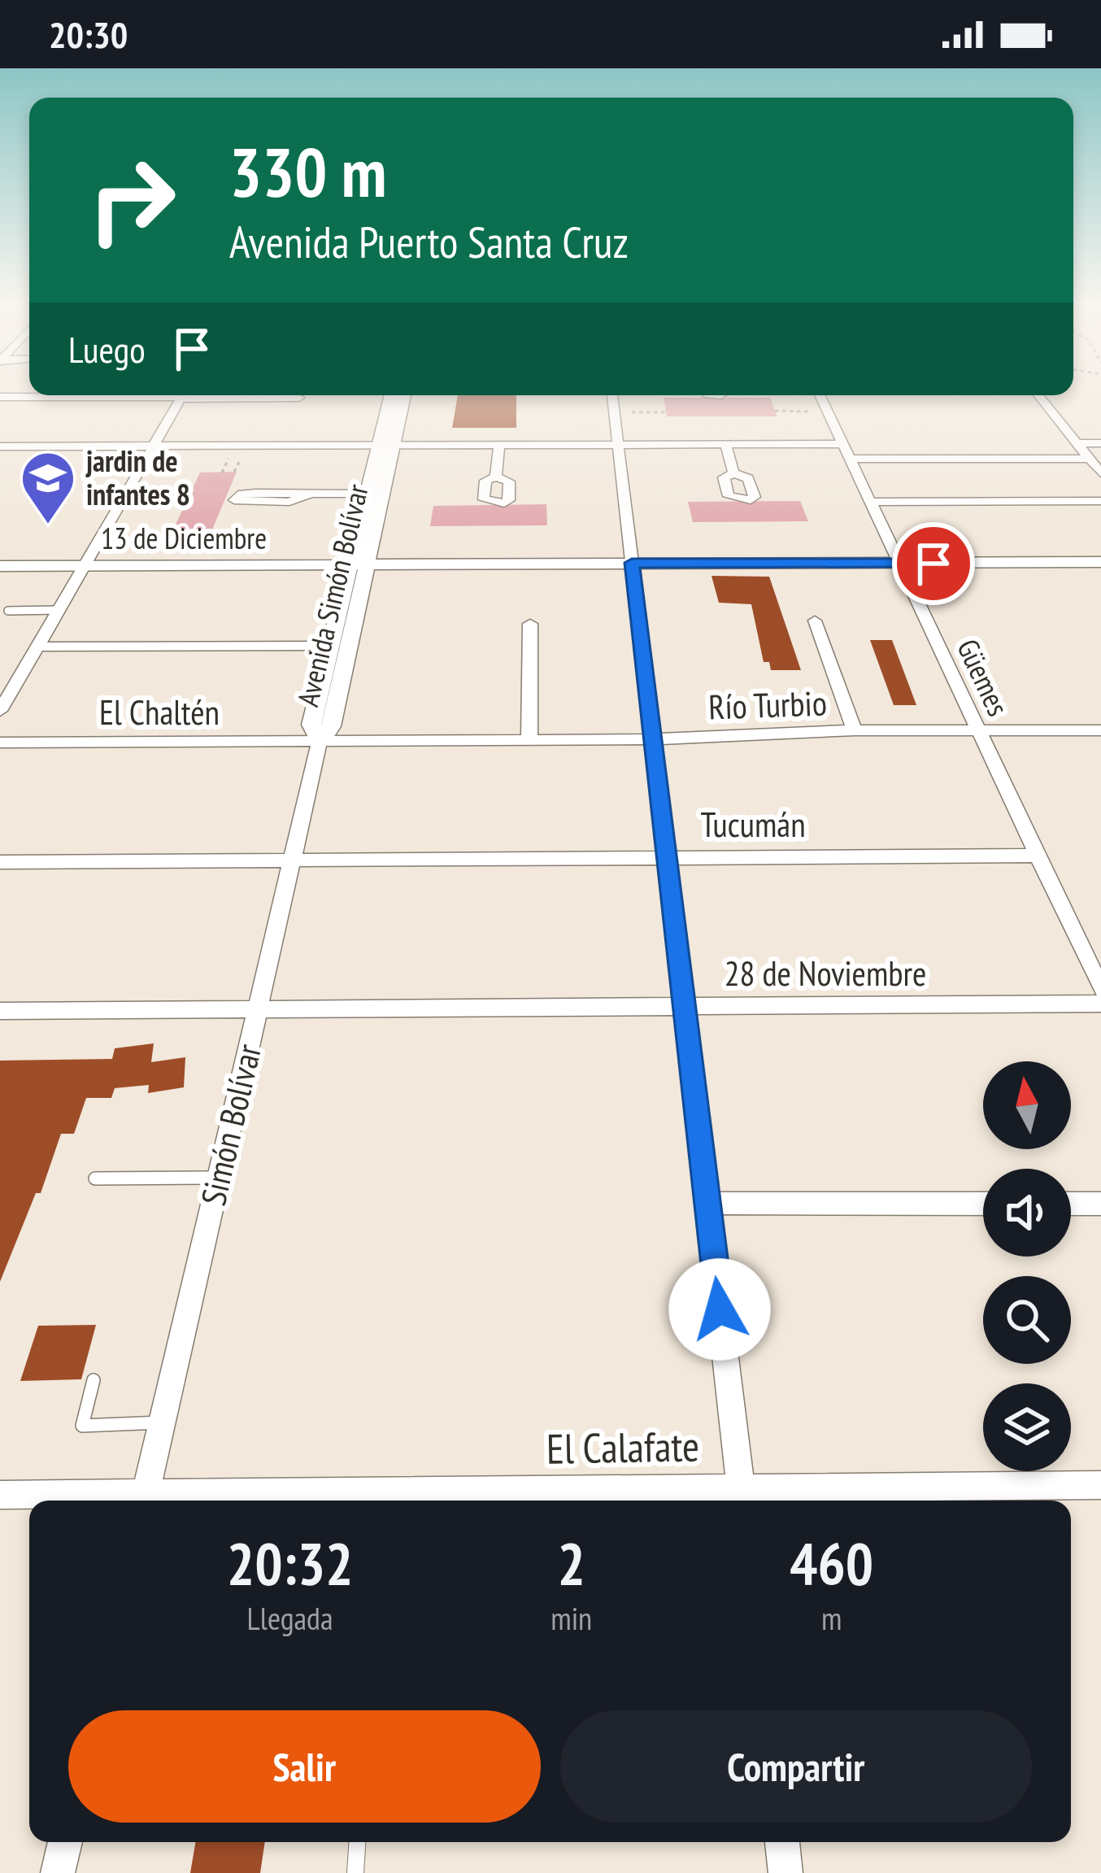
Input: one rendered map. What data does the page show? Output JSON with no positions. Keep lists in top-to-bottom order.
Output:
{
  "streets": {
    "street": [
      "13 de Diciembre",
      "Avenida Simón Bolívar",
      "Güemes",
      "Río Turbio",
      "El Chaltén",
      "Tucumán",
      "28 de Noviembre",
      "Simón Bolívar",
      "El Calafate"
    ]
  },
  "crossings": [
    ["13 de Diciembre", "Avenida Simón Bolívar"],
    ["13 de Diciembre", "Güemes"],
    ["Avenida Simón Bolívar", "Río Turbio"],
    ["Avenida Simón Bolívar", "El Chaltén"],
    ["Avenida Simón Bolívar", "Simón Bolívar"],
    ["Güemes", "Río Turbio"],
    ["Güemes", "Tucumán"],
    ["Río Turbio", "El Chaltén"],
    ["Río Turbio", "Simón Bolívar"],
    ["El Chaltén", "Simón Bolívar"],
    ["Tucumán", "Simón Bolívar"],
    ["28 de Noviembre", "Simón Bolívar"],
    ["Simón Bolívar", "El Calafate"]
  ],
  "places": {
    "school or university": ["jardin de infantes 8"]
  },
  "north": "top",
  "page": {
    "status": "20:30",
    "turn": ["330 m", "Avenida Puerto Santa Cruz"],
    "then": "Luego",
    "eta": [
      "20:32",
      "Llegada",
      "2",
      "min",
      "460",
      "m"
    ],
    "buttons": ["Salir", "Compartir"]
  }
}
